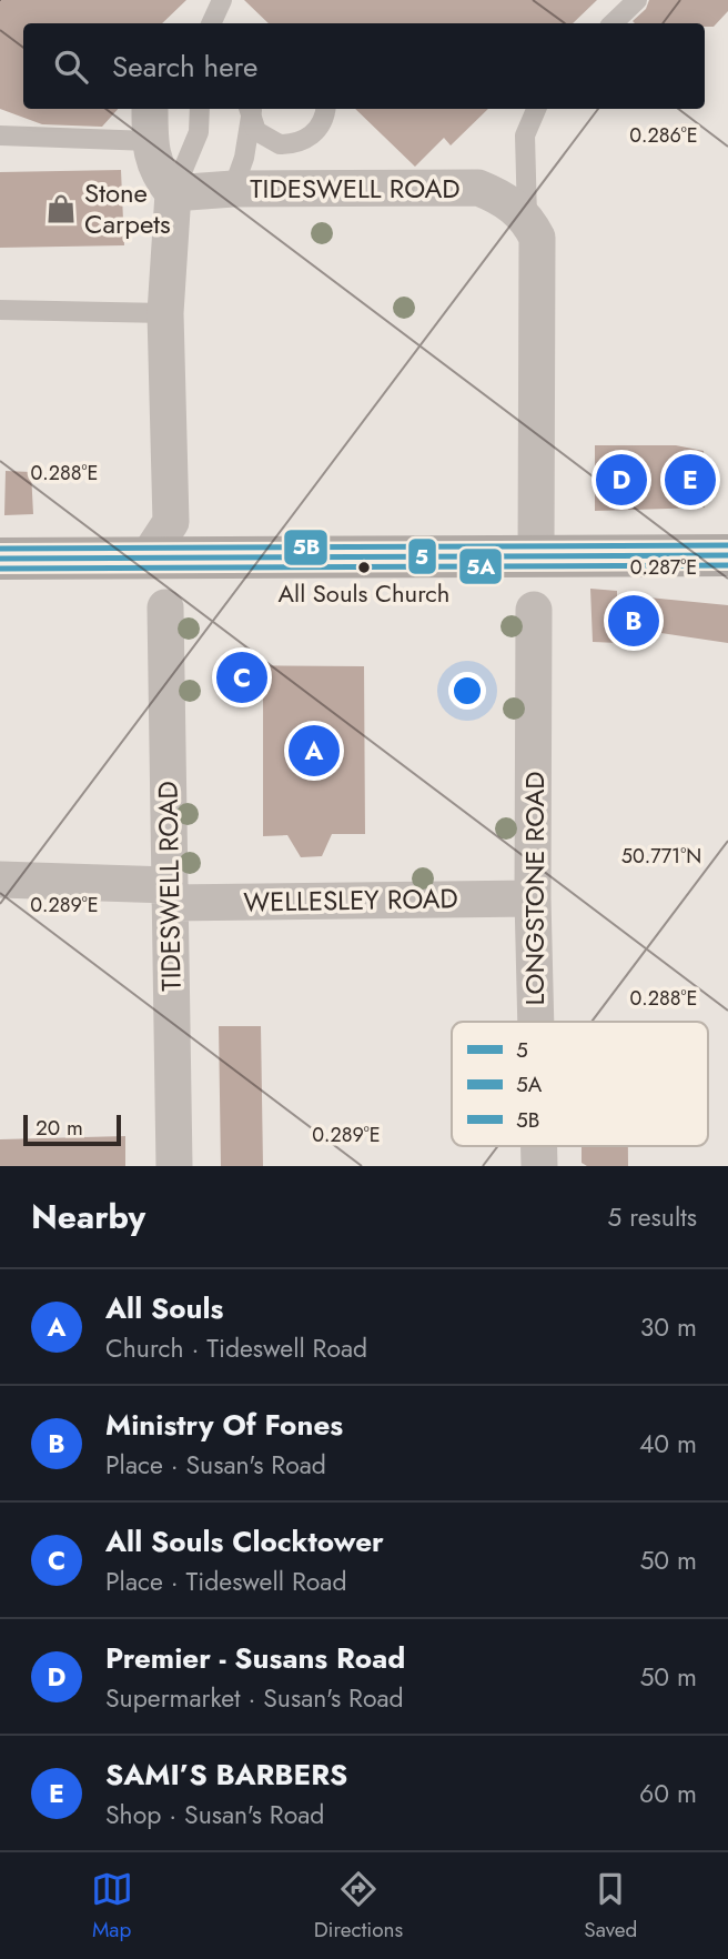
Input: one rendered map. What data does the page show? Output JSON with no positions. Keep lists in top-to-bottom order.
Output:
{
  "streets": {
    "street": ["TIDESWELL ROAD", "LONGSTONE ROAD", "WELLESLEY ROAD"]
  },
  "crossings": [
    ["TIDESWELL ROAD", "WELLESLEY ROAD"],
    ["LONGSTONE ROAD", "WELLESLEY ROAD"]
  ],
  "places": {
    "shop": ["Stone Carpets"],
    "other": ["All Souls Church"]
  },
  "lines": ["transit line 5B", "transit line 5", "transit line 5A"],
  "legend": ["5", "5A", "5B"],
  "scale_bar": "20 m",
  "page": {
    "search": "Search here",
    "pins": [
      "D",
      "E",
      "B",
      "C",
      "A"
    ],
    "scale": "20 m",
    "heading": ["Nearby", "5 results"],
    "list": [
      {
        "mark": "A",
        "name": "All Souls",
        "note": "Church · Tideswell Road",
        "value": "30 m"
      },
      {
        "mark": "B",
        "name": "Ministry Of Fones",
        "note": "Place · Susan's Road",
        "value": "40 m"
      },
      {
        "mark": "C",
        "name": "All Souls Clocktower",
        "note": "Place · Tideswell Road",
        "value": "50 m"
      },
      {
        "mark": "D",
        "name": "Premier - Susans Road",
        "note": "Supermarket · Susan's Road",
        "value": "50 m"
      },
      {
        "mark": "E",
        "name": "SAMI’S BARBERS",
        "note": "Shop · Susan's Road",
        "value": "60 m"
      }
    ],
    "nav": ["Map", "Directions", "Saved"]
  },
  "coordinates": [
    "0.286°E",
    "0.288°E",
    "0.287°E",
    "50.771°N",
    "0.289°E"
  ]
}
